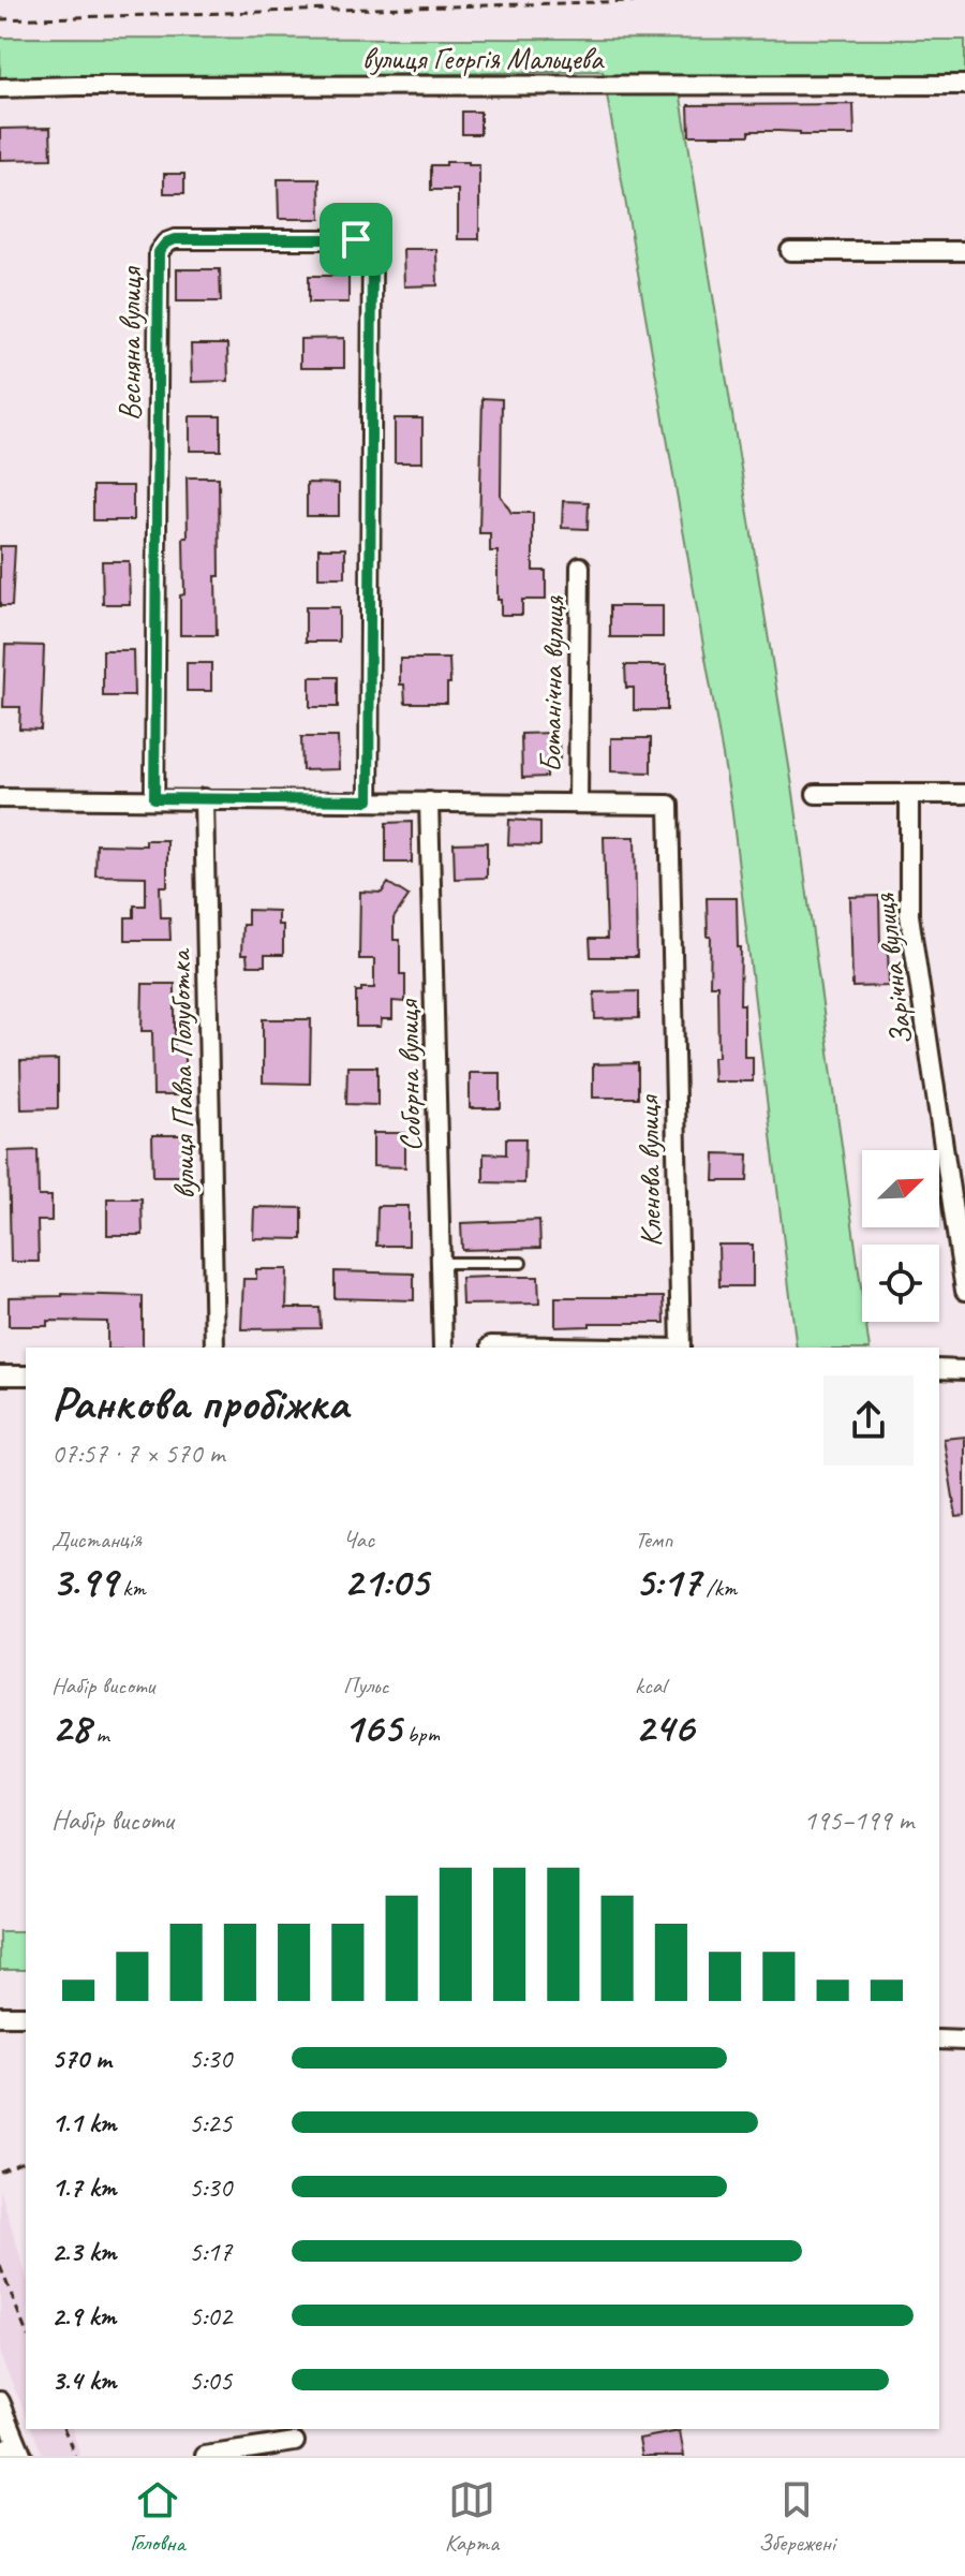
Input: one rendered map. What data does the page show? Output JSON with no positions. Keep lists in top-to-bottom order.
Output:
{
  "streets": {
    "street": [
      "вулиця Георгія Мальцева",
      "Весняна вулиця",
      "Ботанічна вулиця",
      "Зарічна вулиця",
      "вулиця Павла Полуботка",
      "Соборна вулиця",
      "Кленова вулиця"
    ]
  },
  "crossings": [
    ["Ботанічна вулиця", "Кленова вулиця"]
  ],
  "north": "top right",
  "page": {
    "heading": ["Ранкова пробіжка", "07:57 · 7 × 570 m"],
    "stats": [
      ["Дистанція", "3.99 km"],
      ["Час", "21:05"],
      ["Темп", "5:17 /km"],
      ["Набір висоти", "28 m"],
      ["Пульс", "165 bpm"],
      ["kcal", "246"]
    ],
    "chart": ["Набір висоти", "195–199 m"],
    "list": [
      {
        "name": "570 m",
        "note": "5:30"
      },
      {
        "name": "1.1 km",
        "note": "5:25"
      },
      {
        "name": "1.7 km",
        "note": "5:30"
      },
      {
        "name": "2.3 km",
        "note": "5:17"
      },
      {
        "name": "2.9 km",
        "note": "5:02"
      },
      {
        "name": "3.4 km",
        "note": "5:05"
      }
    ],
    "tabs": ["Головна", "Карта", "Збережені"]
  }
}
